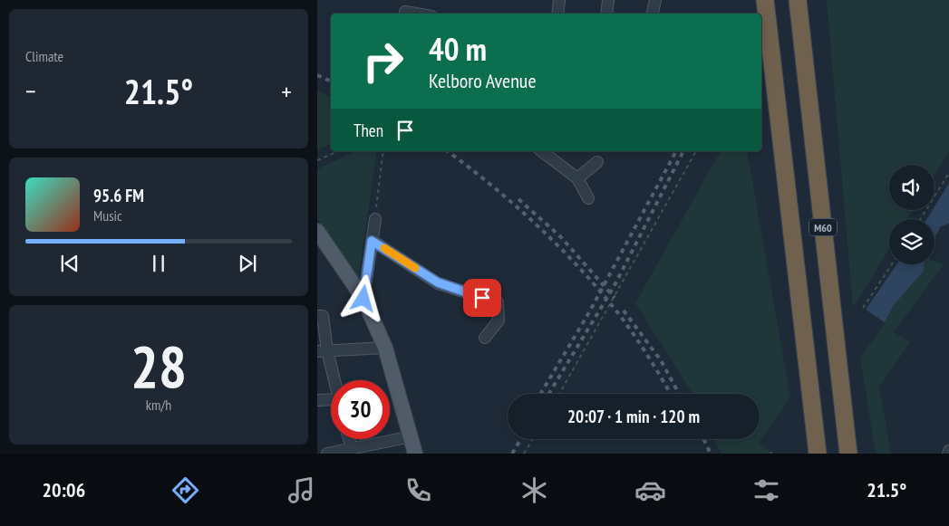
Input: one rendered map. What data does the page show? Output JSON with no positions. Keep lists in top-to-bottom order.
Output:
{
  "streets": {
    "highway": ["M60"]
  },
  "page": {
    "tile": [
      "Climate",
      ["28", "km/h"]
    ],
    "turn": ["40 m", "Kelboro Avenue"],
    "heat": ["−", "21.5°", "+"],
    "then": "Then",
    "song": ["95.6 FM", "Music"],
    "limit": "30",
    "trip": "20:07 · 1 min · 120 m",
    "tabs": ["20:06", "21.5°"]
  }
}
